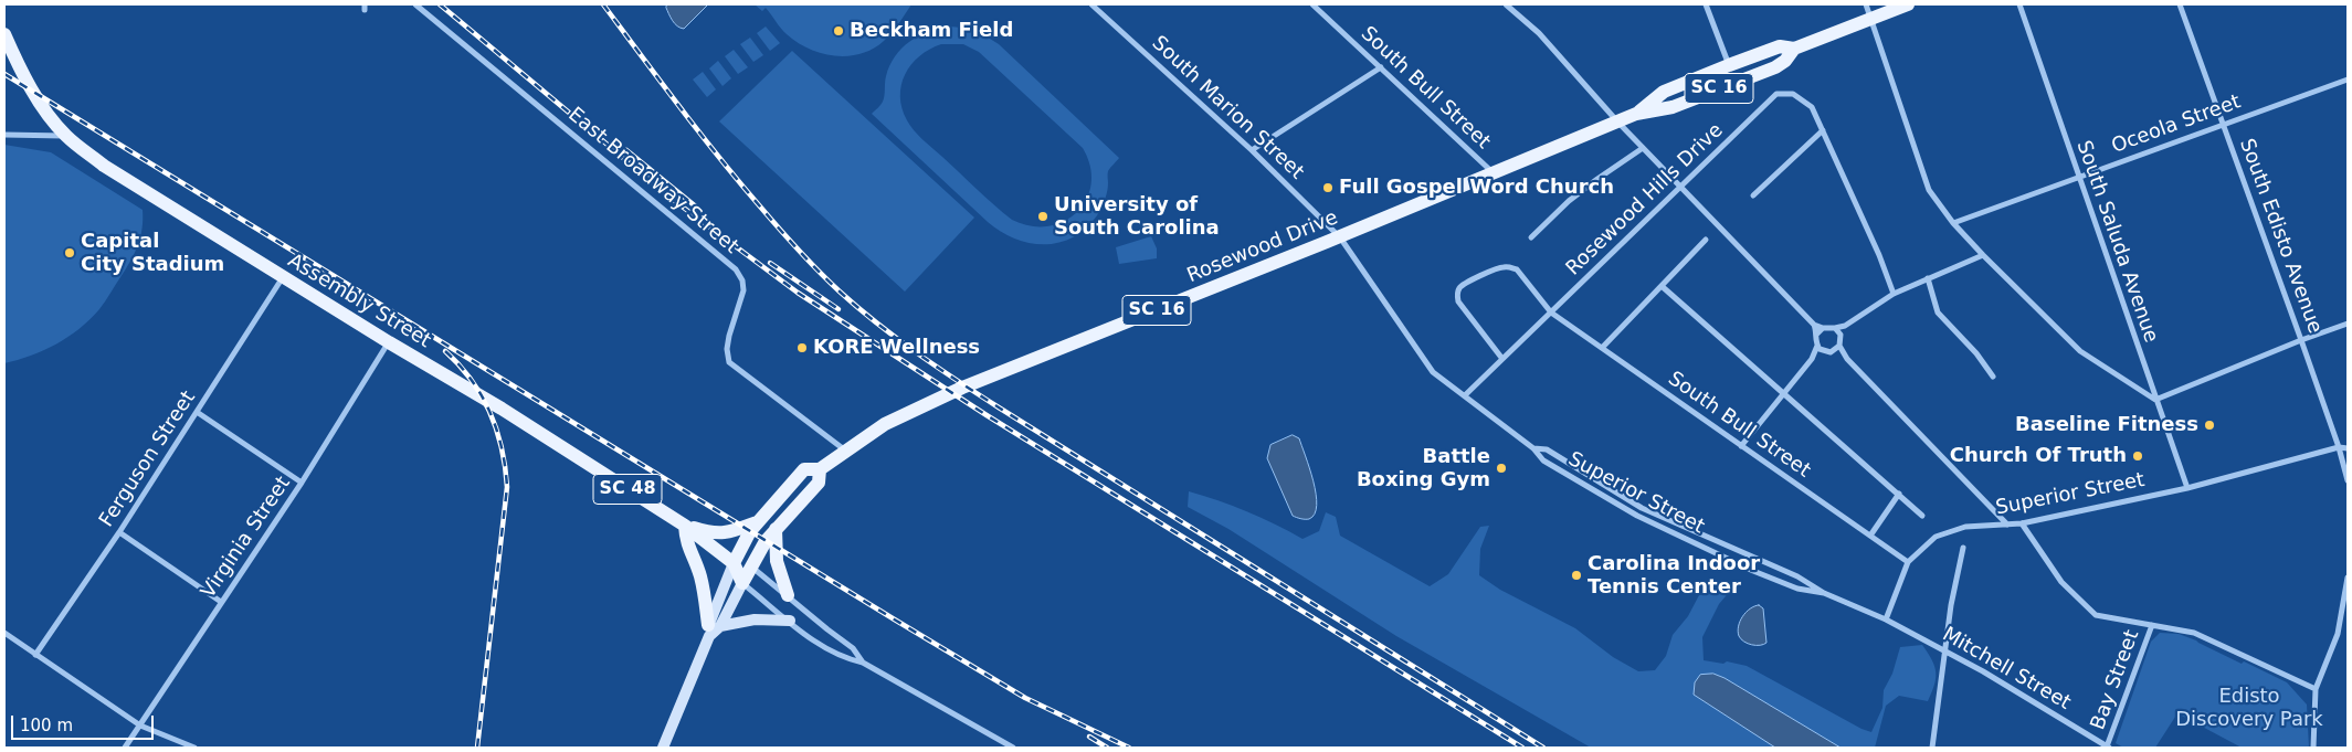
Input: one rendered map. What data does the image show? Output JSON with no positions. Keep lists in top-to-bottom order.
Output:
{
  "streets": {
    "main road": [
      "SC 16",
      "Rosewood Drive",
      "Assembly Street",
      "SC 48"
    ],
    "street": [
      "South Bull Street",
      "South Marion Street",
      "Oceola Street",
      "East Broadway Street",
      "Rosewood Hills Drive",
      "South Edisto Avenue",
      "South Saluda Avenue",
      "Ferguson Street",
      "Superior Street",
      "Virginia Street",
      "Mitchell Street",
      "Bay Street"
    ]
  },
  "crossings": [
    ["South Bull Street", "Rosewood Hills Drive"],
    ["South Bull Street", "Rosewood Drive"],
    ["South Bull Street", "Superior Street"],
    ["South Marion Street", "Rosewood Drive"],
    ["South Marion Street", "Superior Street"],
    ["Oceola Street", "South Edisto Avenue"],
    ["Oceola Street", "South Saluda Avenue"],
    ["East Broadway Street", "Rosewood Drive"],
    ["Rosewood Hills Drive", "Superior Street"],
    ["South Edisto Avenue", "Superior Street"],
    ["South Saluda Avenue", "Superior Street"],
    ["Rosewood Drive", "Assembly Street"],
    ["Rosewood Drive", "Superior Street"],
    ["Assembly Street", "Ferguson Street"],
    ["Assembly Street", "Virginia Street"],
    ["Superior Street", "Mitchell Street"],
    ["Mitchell Street", "Bay Street"]
  ],
  "parks": ["Edisto Discovery Park"],
  "places": [
    "Beckham Field",
    "Full Gospel Word Church",
    "University of South Carolina",
    "Capital City Stadium",
    "KORE Wellness",
    "Baseline Fitness",
    "Church Of Truth",
    "Battle Boxing Gym",
    "Carolina Indoor Tennis Center"
  ],
  "scale_bar": "100 m"
}
